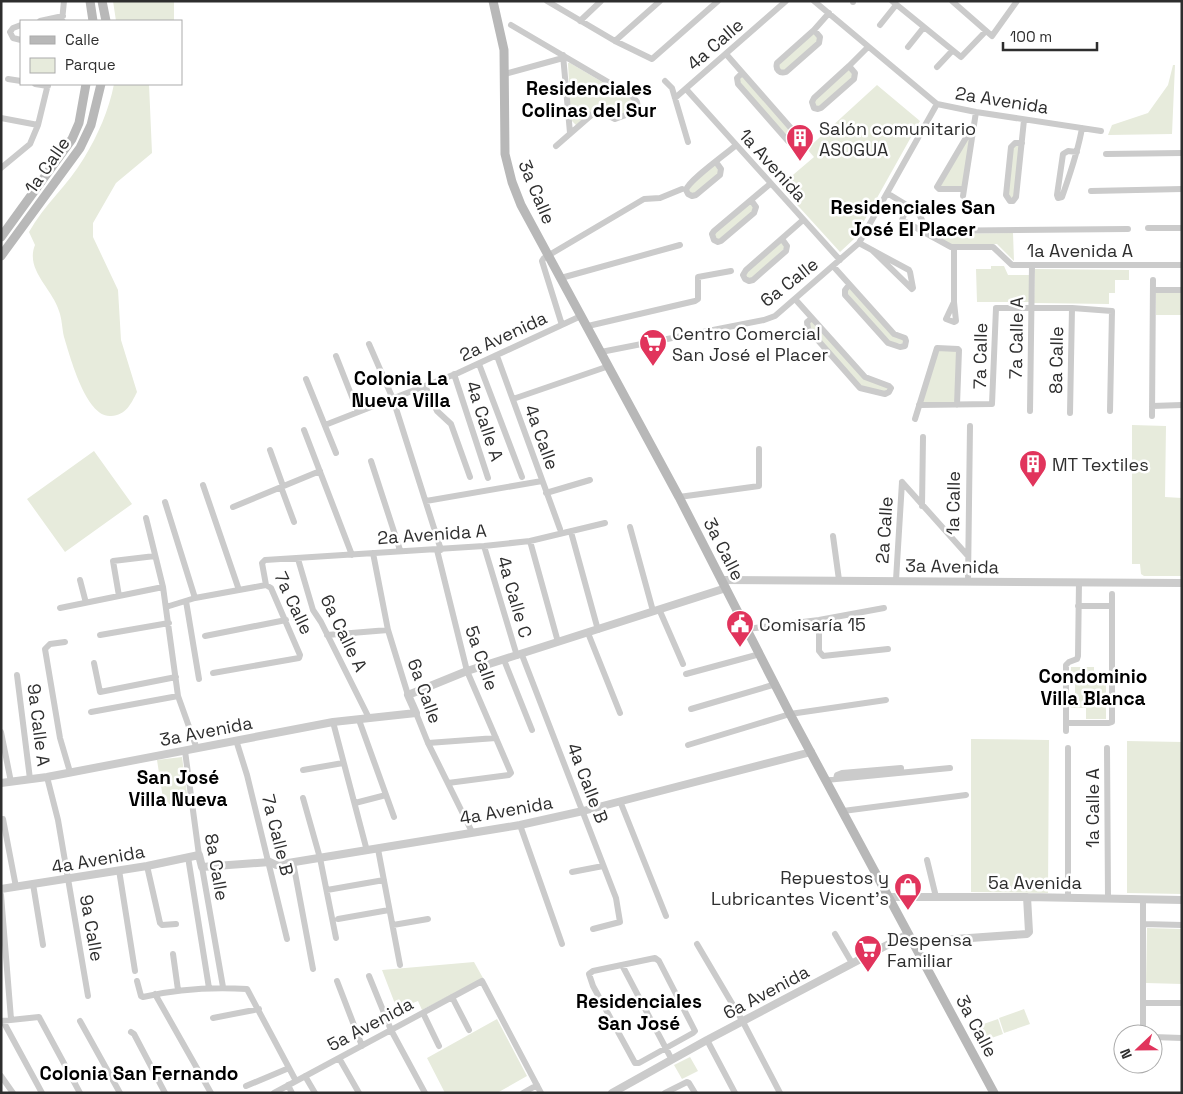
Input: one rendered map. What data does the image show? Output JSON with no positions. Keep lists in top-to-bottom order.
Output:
{
  "streets": {
    "main road": ["1a Calle", "3a Calle"],
    "street": [
      "4a Calle",
      "2a Avenida",
      "1a Avenida",
      "1a Avenida A",
      "6a Calle",
      "7a Calle A",
      "7a Calle",
      "8a Calle",
      "4a Calle A",
      "2a Calle",
      "2a Avenida A",
      "3a Avenida",
      "4a Calle C",
      "6a Calle A",
      "5a Calle",
      "9a Calle A",
      "4a Calle B",
      "1a Calle A",
      "4a Avenida",
      "7a Calle B",
      "5a Avenida",
      "9a Calle",
      "6a Avenida"
    ]
  },
  "crossings": [
    ["4a Calle", "2a Avenida"],
    ["4a Calle", "1a Avenida"],
    ["2a Avenida", "3a Calle"],
    ["2a Avenida", "6a Calle"],
    ["2a Avenida", "4a Calle A"],
    ["2a Avenida", "5a Calle"],
    ["1a Calle", "3a Avenida"],
    ["1a Avenida", "6a Calle"],
    ["3a Calle", "6a Calle"],
    ["3a Calle", "3a Avenida"],
    ["3a Calle", "4a Avenida"],
    ["3a Calle", "5a Avenida"],
    ["3a Calle", "6a Avenida"],
    ["1a Avenida A", "6a Calle"],
    ["1a Avenida A", "7a Calle A"],
    ["1a Avenida A", "7a Calle"],
    ["6a Calle", "2a Avenida A"],
    ["6a Calle", "3a Avenida"],
    ["6a Calle", "5a Calle"],
    ["6a Calle", "4a Avenida"],
    ["7a Calle A", "7a Calle"],
    ["7a Calle", "2a Avenida A"],
    ["8a Calle", "3a Avenida"],
    ["8a Calle", "4a Avenida"],
    ["2a Calle", "3a Avenida"],
    ["2a Avenida A", "4a Calle C"],
    ["2a Avenida A", "6a Calle A"],
    ["2a Avenida A", "5a Calle"],
    ["3a Avenida", "4a Calle C"],
    ["3a Avenida", "6a Calle A"],
    ["3a Avenida", "5a Calle"],
    ["3a Avenida", "9a Calle A"],
    ["3a Avenida", "4a Calle B"],
    ["3a Avenida", "7a Calle B"],
    ["3a Avenida", "9a Calle"],
    ["4a Calle C", "4a Calle B"],
    ["4a Calle B", "4a Avenida"],
    ["1a Calle A", "5a Avenida"],
    ["4a Avenida", "7a Calle B"],
    ["4a Avenida", "9a Calle"],
    ["5a Avenida", "6a Avenida"]
  ],
  "districts": [
    "Residenciales Colinas del Sur",
    "Residenciales San José El Placer",
    "Colonia La Nueva Villa",
    "Condominio Villa Blanca",
    "San José Villa Nueva",
    "Residenciales San José",
    "Colonia San Fernando"
  ],
  "places": {
    "building": ["Salón comunitario ASOGUA", "MT Textiles"],
    "supermarket": ["Centro Comercial San José el Placer", "Despensa Familiar"],
    "public building": ["Comisaría 15"],
    "shop": ["Repuestos y Lubricantes Vicent's"]
  },
  "legend": ["Calle", "Parque"],
  "scale_bar": "100 m",
  "north": "left"
}
